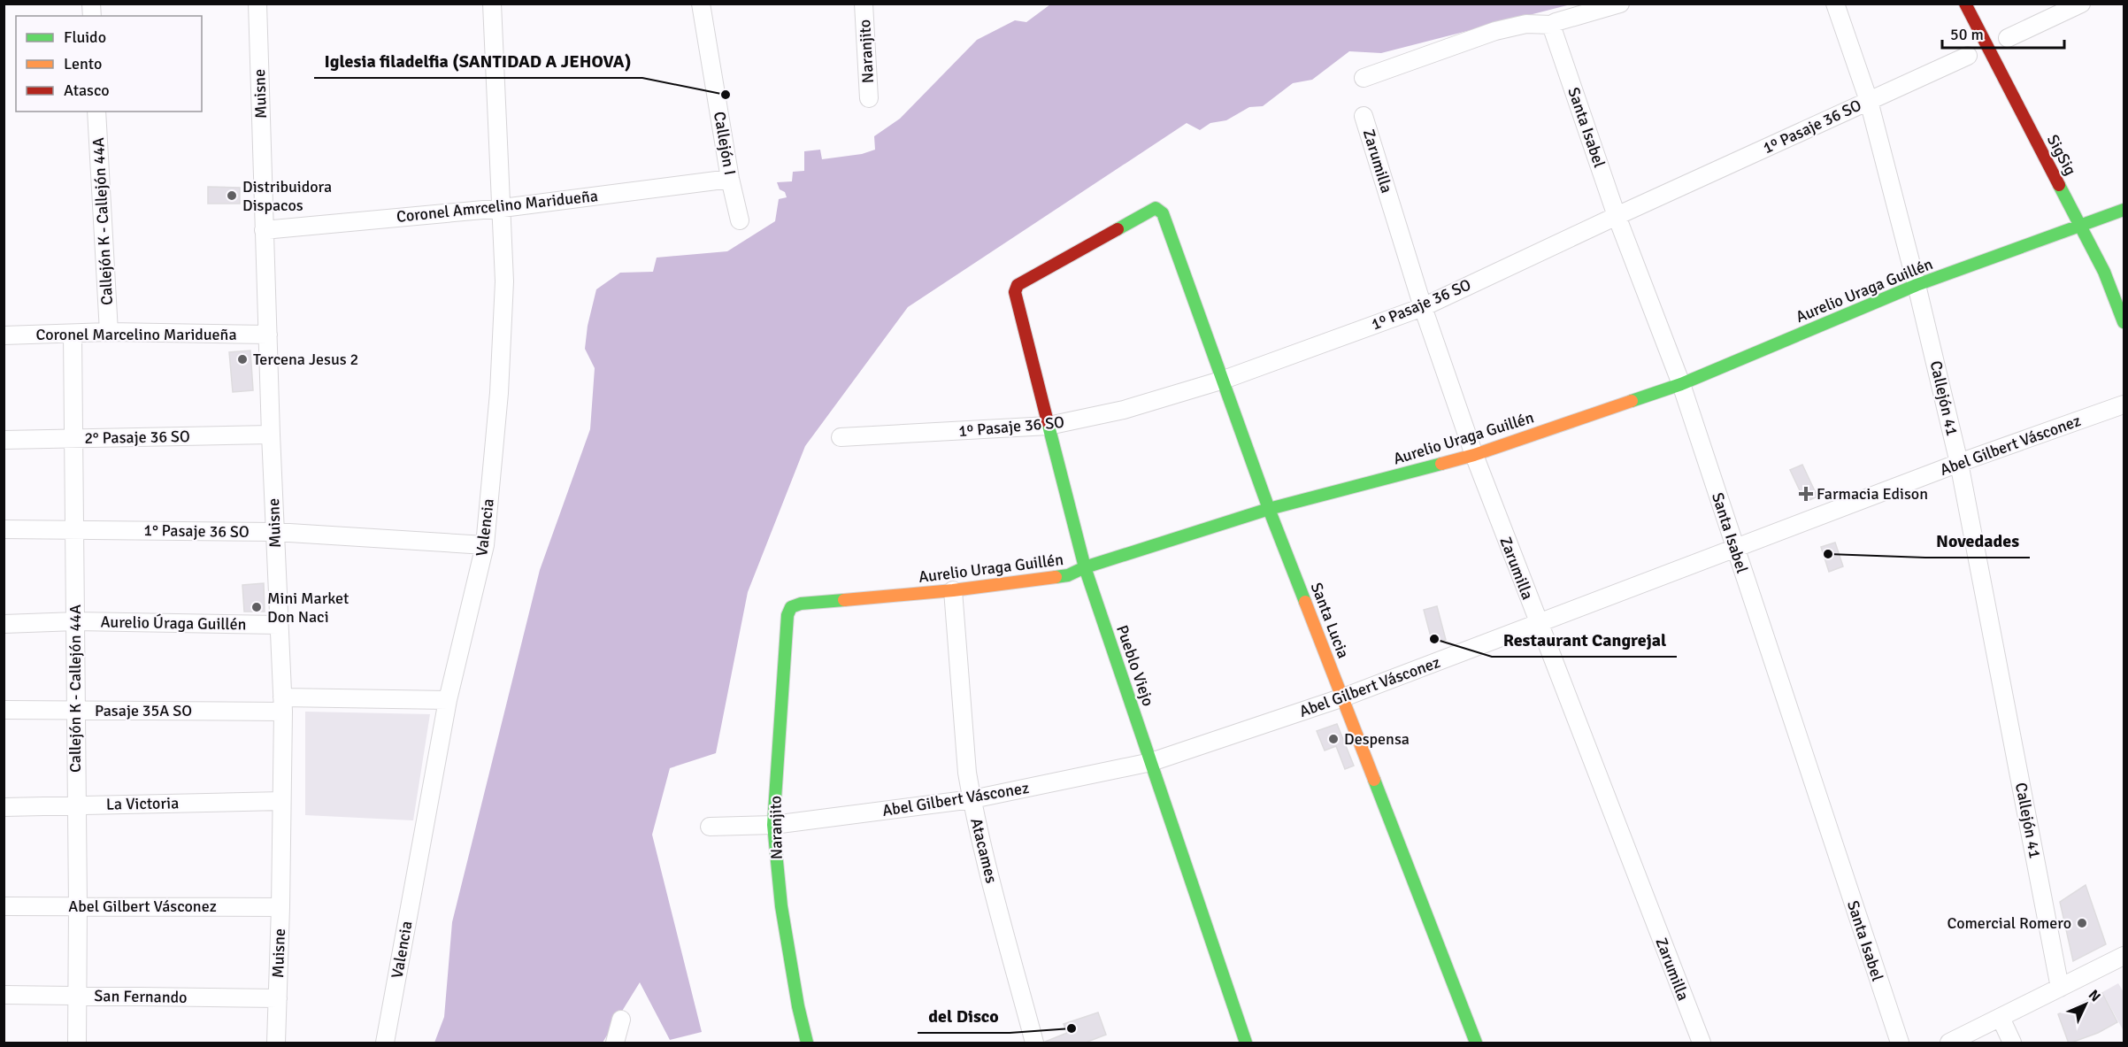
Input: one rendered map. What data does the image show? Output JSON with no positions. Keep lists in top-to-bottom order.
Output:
{
  "streets": {
    "street": [
      "Naranjito",
      "Muisne",
      "1º Pasaje 36 SO",
      "Santa Isabel",
      "Callejón I",
      "SigSig",
      "Zarumilla",
      "Coronel Amrcelino Maridueña",
      "Callejón K - Callejón 44A",
      "Aurelio Uraga Guillén",
      "Coronel Marcelino Maridueña",
      "Callejón 41",
      "2° Pasaje 36 SO",
      "Abel Gilbert Vásconez",
      "Valencia",
      "1° Pasaje 36 SO",
      "Santa Lucia",
      "Aurelio Úraga Guillén",
      "Pueblo Viejo",
      "Pasaje 35A SO",
      "La Victoria",
      "Atacames",
      "San Fernando"
    ]
  },
  "crossings": [
    ["Naranjito", "Aurelio Uraga Guillén"],
    ["Naranjito", "Abel Gilbert Vásconez"],
    ["Muisne", "Coronel Amrcelino Maridueña"],
    ["Muisne", "Coronel Marcelino Maridueña"],
    ["Muisne", "2° Pasaje 36 SO"],
    ["Muisne", "Abel Gilbert Vásconez"],
    ["Muisne", "1° Pasaje 36 SO"],
    ["Muisne", "Aurelio Úraga Guillén"],
    ["Muisne", "Pasaje 35A SO"],
    ["Muisne", "La Victoria"],
    ["Muisne", "San Fernando"],
    ["1º Pasaje 36 SO", "Santa Isabel"],
    ["1º Pasaje 36 SO", "Zarumilla"],
    ["1º Pasaje 36 SO", "Callejón 41"],
    ["1º Pasaje 36 SO", "Santa Lucia"],
    ["1º Pasaje 36 SO", "Pueblo Viejo"],
    ["Santa Isabel", "Aurelio Uraga Guillén"],
    ["Santa Isabel", "Abel Gilbert Vásconez"],
    ["Callejón I", "Coronel Amrcelino Maridueña"],
    ["SigSig", "Aurelio Uraga Guillén"],
    ["Zarumilla", "Aurelio Uraga Guillén"],
    ["Zarumilla", "Abel Gilbert Vásconez"],
    ["Coronel Amrcelino Maridueña", "Valencia"],
    ["Callejón K - Callejón 44A", "Coronel Marcelino Maridueña"],
    ["Callejón K - Callejón 44A", "2° Pasaje 36 SO"],
    ["Callejón K - Callejón 44A", "Abel Gilbert Vásconez"],
    ["Callejón K - Callejón 44A", "1° Pasaje 36 SO"],
    ["Callejón K - Callejón 44A", "Aurelio Úraga Guillén"],
    ["Callejón K - Callejón 44A", "Pasaje 35A SO"],
    ["Callejón K - Callejón 44A", "La Victoria"],
    ["Callejón K - Callejón 44A", "San Fernando"],
    ["Aurelio Uraga Guillén", "Callejón 41"],
    ["Aurelio Uraga Guillén", "Santa Lucia"],
    ["Aurelio Uraga Guillén", "Pueblo Viejo"],
    ["Aurelio Uraga Guillén", "Atacames"],
    ["Callejón 41", "Abel Gilbert Vásconez"],
    ["Abel Gilbert Vásconez", "Santa Lucia"],
    ["Abel Gilbert Vásconez", "Pueblo Viejo"],
    ["Abel Gilbert Vásconez", "Atacames"],
    ["Valencia", "1° Pasaje 36 SO"],
    ["Valencia", "Pasaje 35A SO"],
    ["Santa Lucia", "Pueblo Viejo"]
  ],
  "places": {
    "other": [
      "Iglesia filadelfia (SANTIDAD A JEHOVA)",
      "Distribuidora Dispacos",
      "Tercena Jesus 2",
      "Novedades",
      "Mini Market Don Naci",
      "Restaurant Cangrejal",
      "Despensa",
      "Comercial Romero",
      "del Disco"
    ],
    "health": ["Farmacia Edison"]
  },
  "legend": ["Fluido", "Lento", "Atasco"],
  "scale_bar": "50 m",
  "north": "top right"
}
